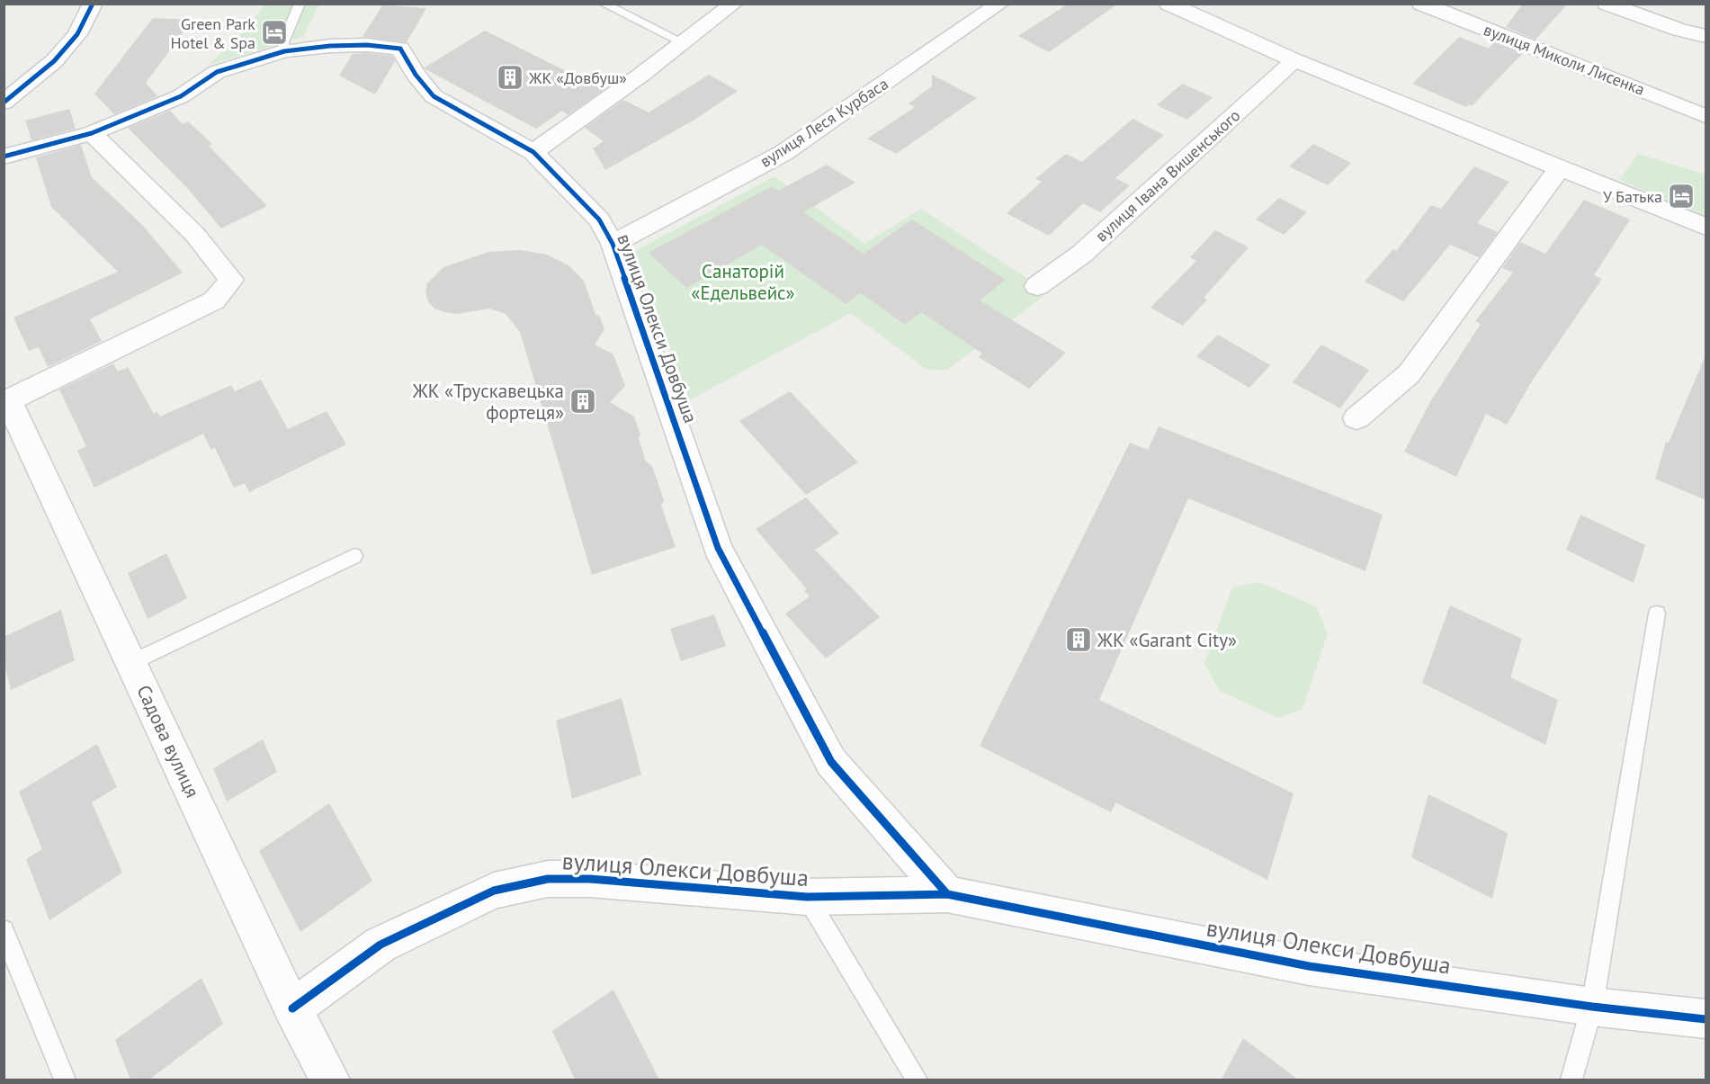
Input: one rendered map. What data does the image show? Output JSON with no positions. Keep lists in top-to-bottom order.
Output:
{
  "streets": {
    "street": [
      "вулиця Миколи Лисенка",
      "вулиця Леся Курбаса",
      "вулиця Івана Вишенського",
      "вулиця Олекси Довбуша",
      "Садова вулиця"
    ]
  },
  "crossings": [
    ["вулиця Леся Курбаса", "вулиця Олекси Довбуша"],
    ["вулиця Олекси Довбуша", "Садова вулиця"]
  ],
  "parks": ["Санаторій «Едельвейс»"],
  "places": {
    "hotel": ["Green Park Hotel & Spa", "У Батька"],
    "building": ["ЖК «Довбуш»", "ЖК «Трускавецька фортеця»", "ЖК «Garant City»"]
  }
}
